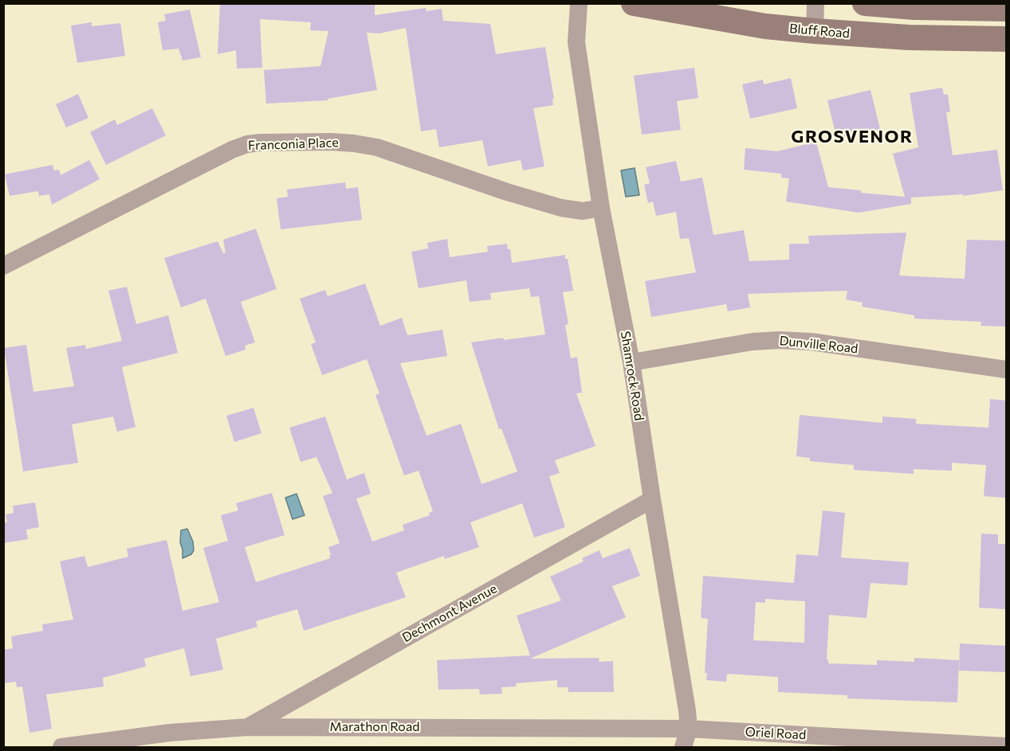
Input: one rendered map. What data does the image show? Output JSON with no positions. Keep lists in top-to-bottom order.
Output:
{
  "streets": {
    "street": [
      "Bluff Road",
      "Franconia Place",
      "Dunville Road",
      "Shamrock Road",
      "Dechmont Avenue",
      "Marathon Road",
      "Oriel Road"
    ]
  },
  "crossings": [
    ["Franconia Place", "Shamrock Road"],
    ["Dunville Road", "Shamrock Road"],
    ["Shamrock Road", "Dechmont Avenue"],
    ["Shamrock Road", "Marathon Road"],
    ["Shamrock Road", "Oriel Road"],
    ["Dechmont Avenue", "Marathon Road"],
    ["Marathon Road", "Oriel Road"]
  ],
  "districts": ["GROSVENOR"]
}
